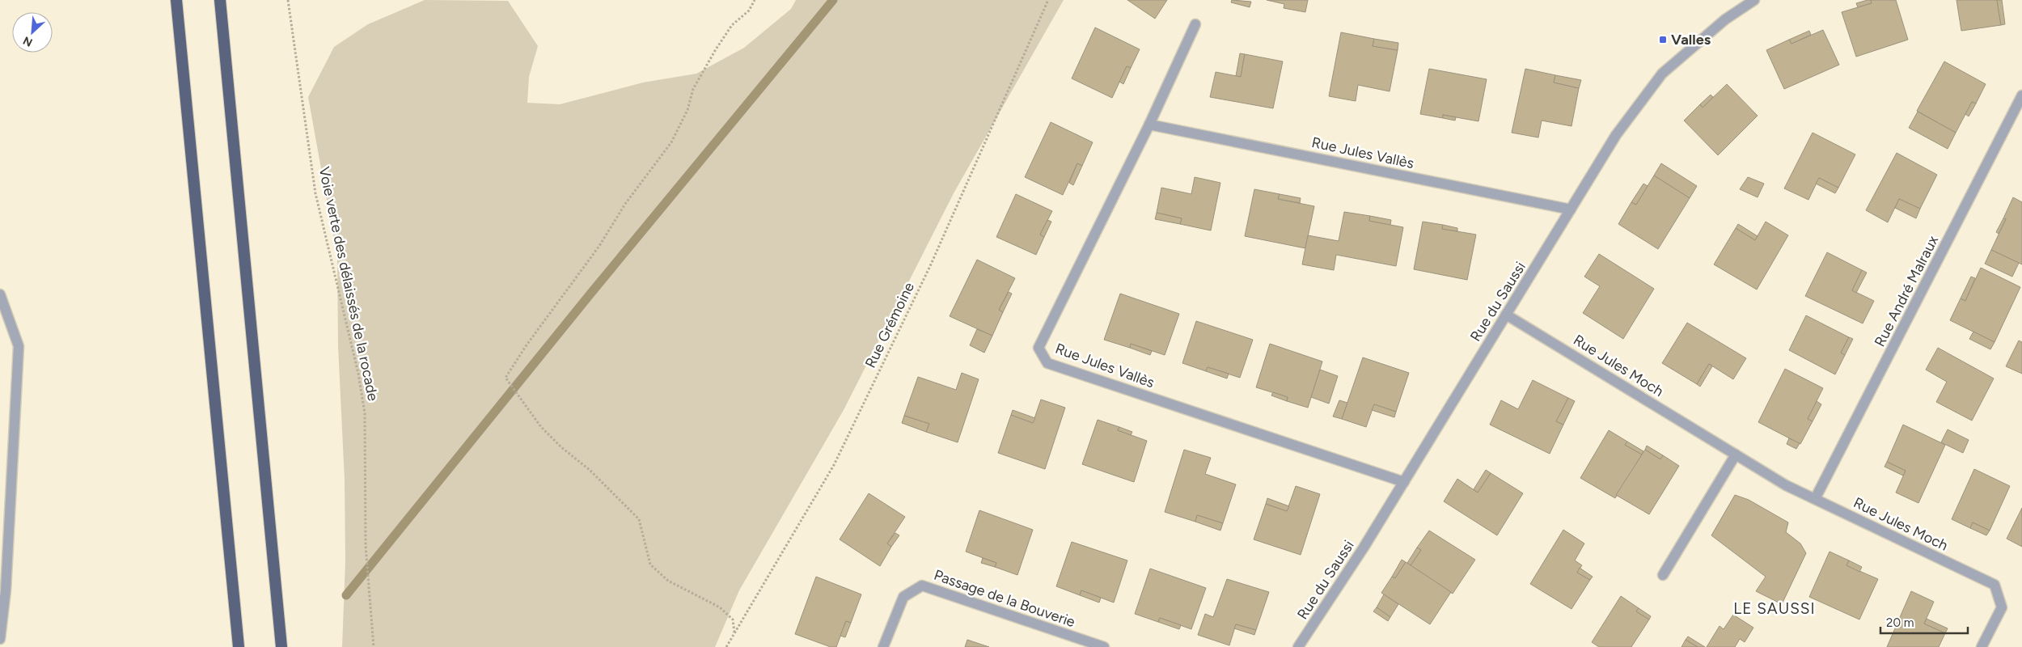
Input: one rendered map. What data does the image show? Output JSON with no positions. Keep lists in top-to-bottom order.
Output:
{
  "streets": {
    "street": [
      "Rue Jules Vallès",
      "Rue André Malraux",
      "Rue du Saussi",
      "Rue Jules Moch",
      "Passage de la Bouverie"
    ],
    "path": ["Voie verte des délaissés de la rocade", "Rue Grémoine"]
  },
  "crossings": [
    ["Rue Jules Vallès", "Rue du Saussi"],
    ["Rue André Malraux", "Rue Jules Moch"],
    ["Rue du Saussi", "Rue Jules Moch"]
  ],
  "districts": ["LE SAUSSI"],
  "places": {
    "transit": ["Valles"]
  },
  "scale_bar": "20 m",
  "north": "bottom left"
}
